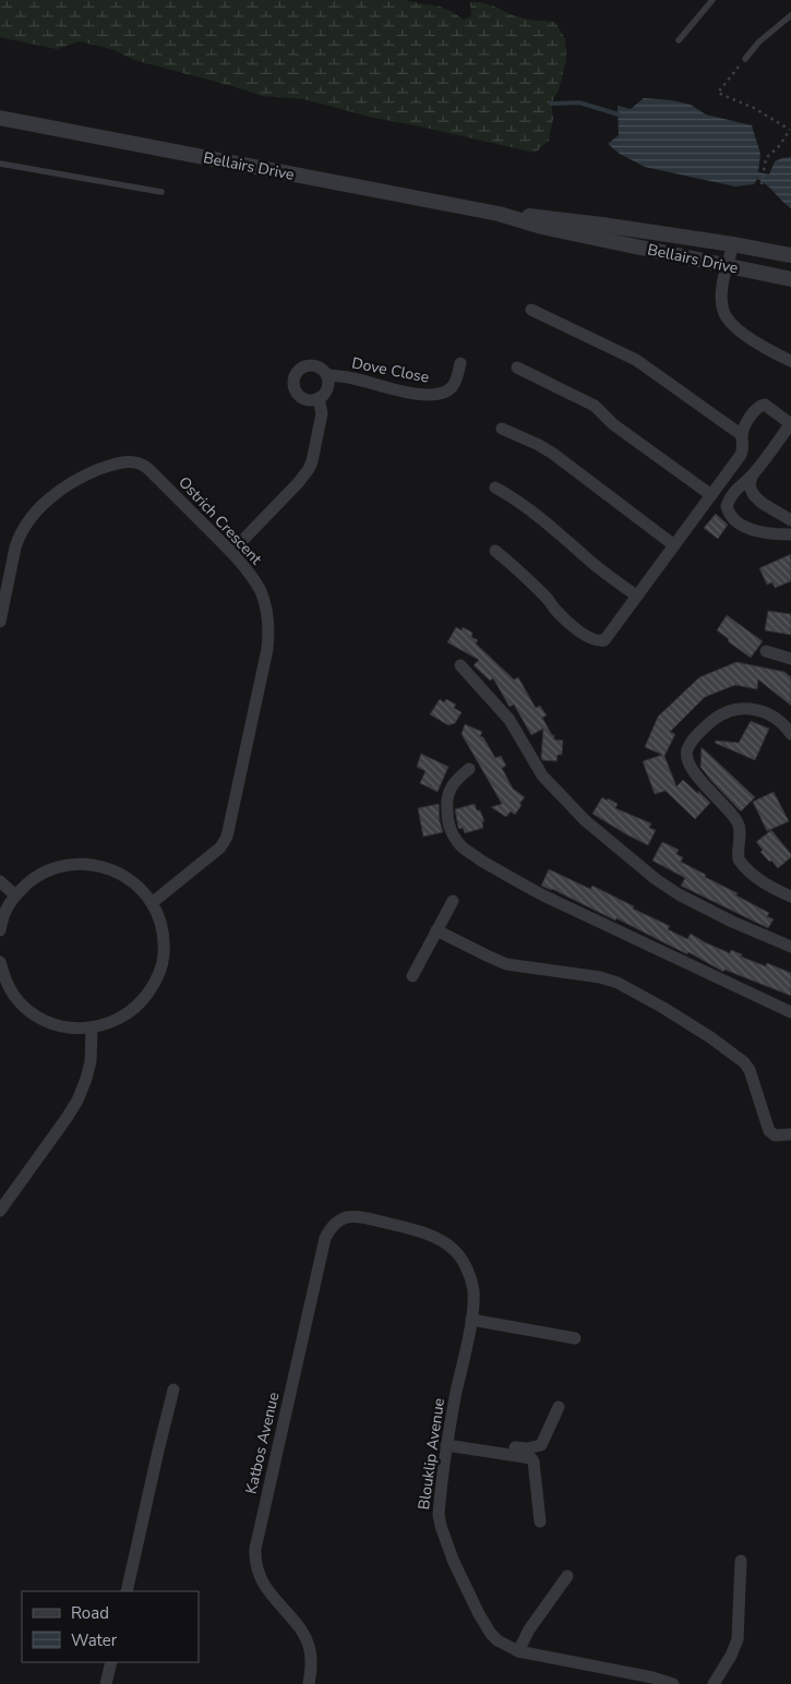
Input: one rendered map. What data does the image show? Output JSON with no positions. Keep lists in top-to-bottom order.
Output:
{
  "streets": {
    "street": [
      "Bellairs Drive",
      "Dove Close",
      "Ostrich Crescent",
      "Katbos Avenue",
      "Blouklip Avenue"
    ]
  },
  "crossings": [
    ["Katbos Avenue", "Blouklip Avenue"]
  ],
  "legend": ["Road", "Water"]
}
